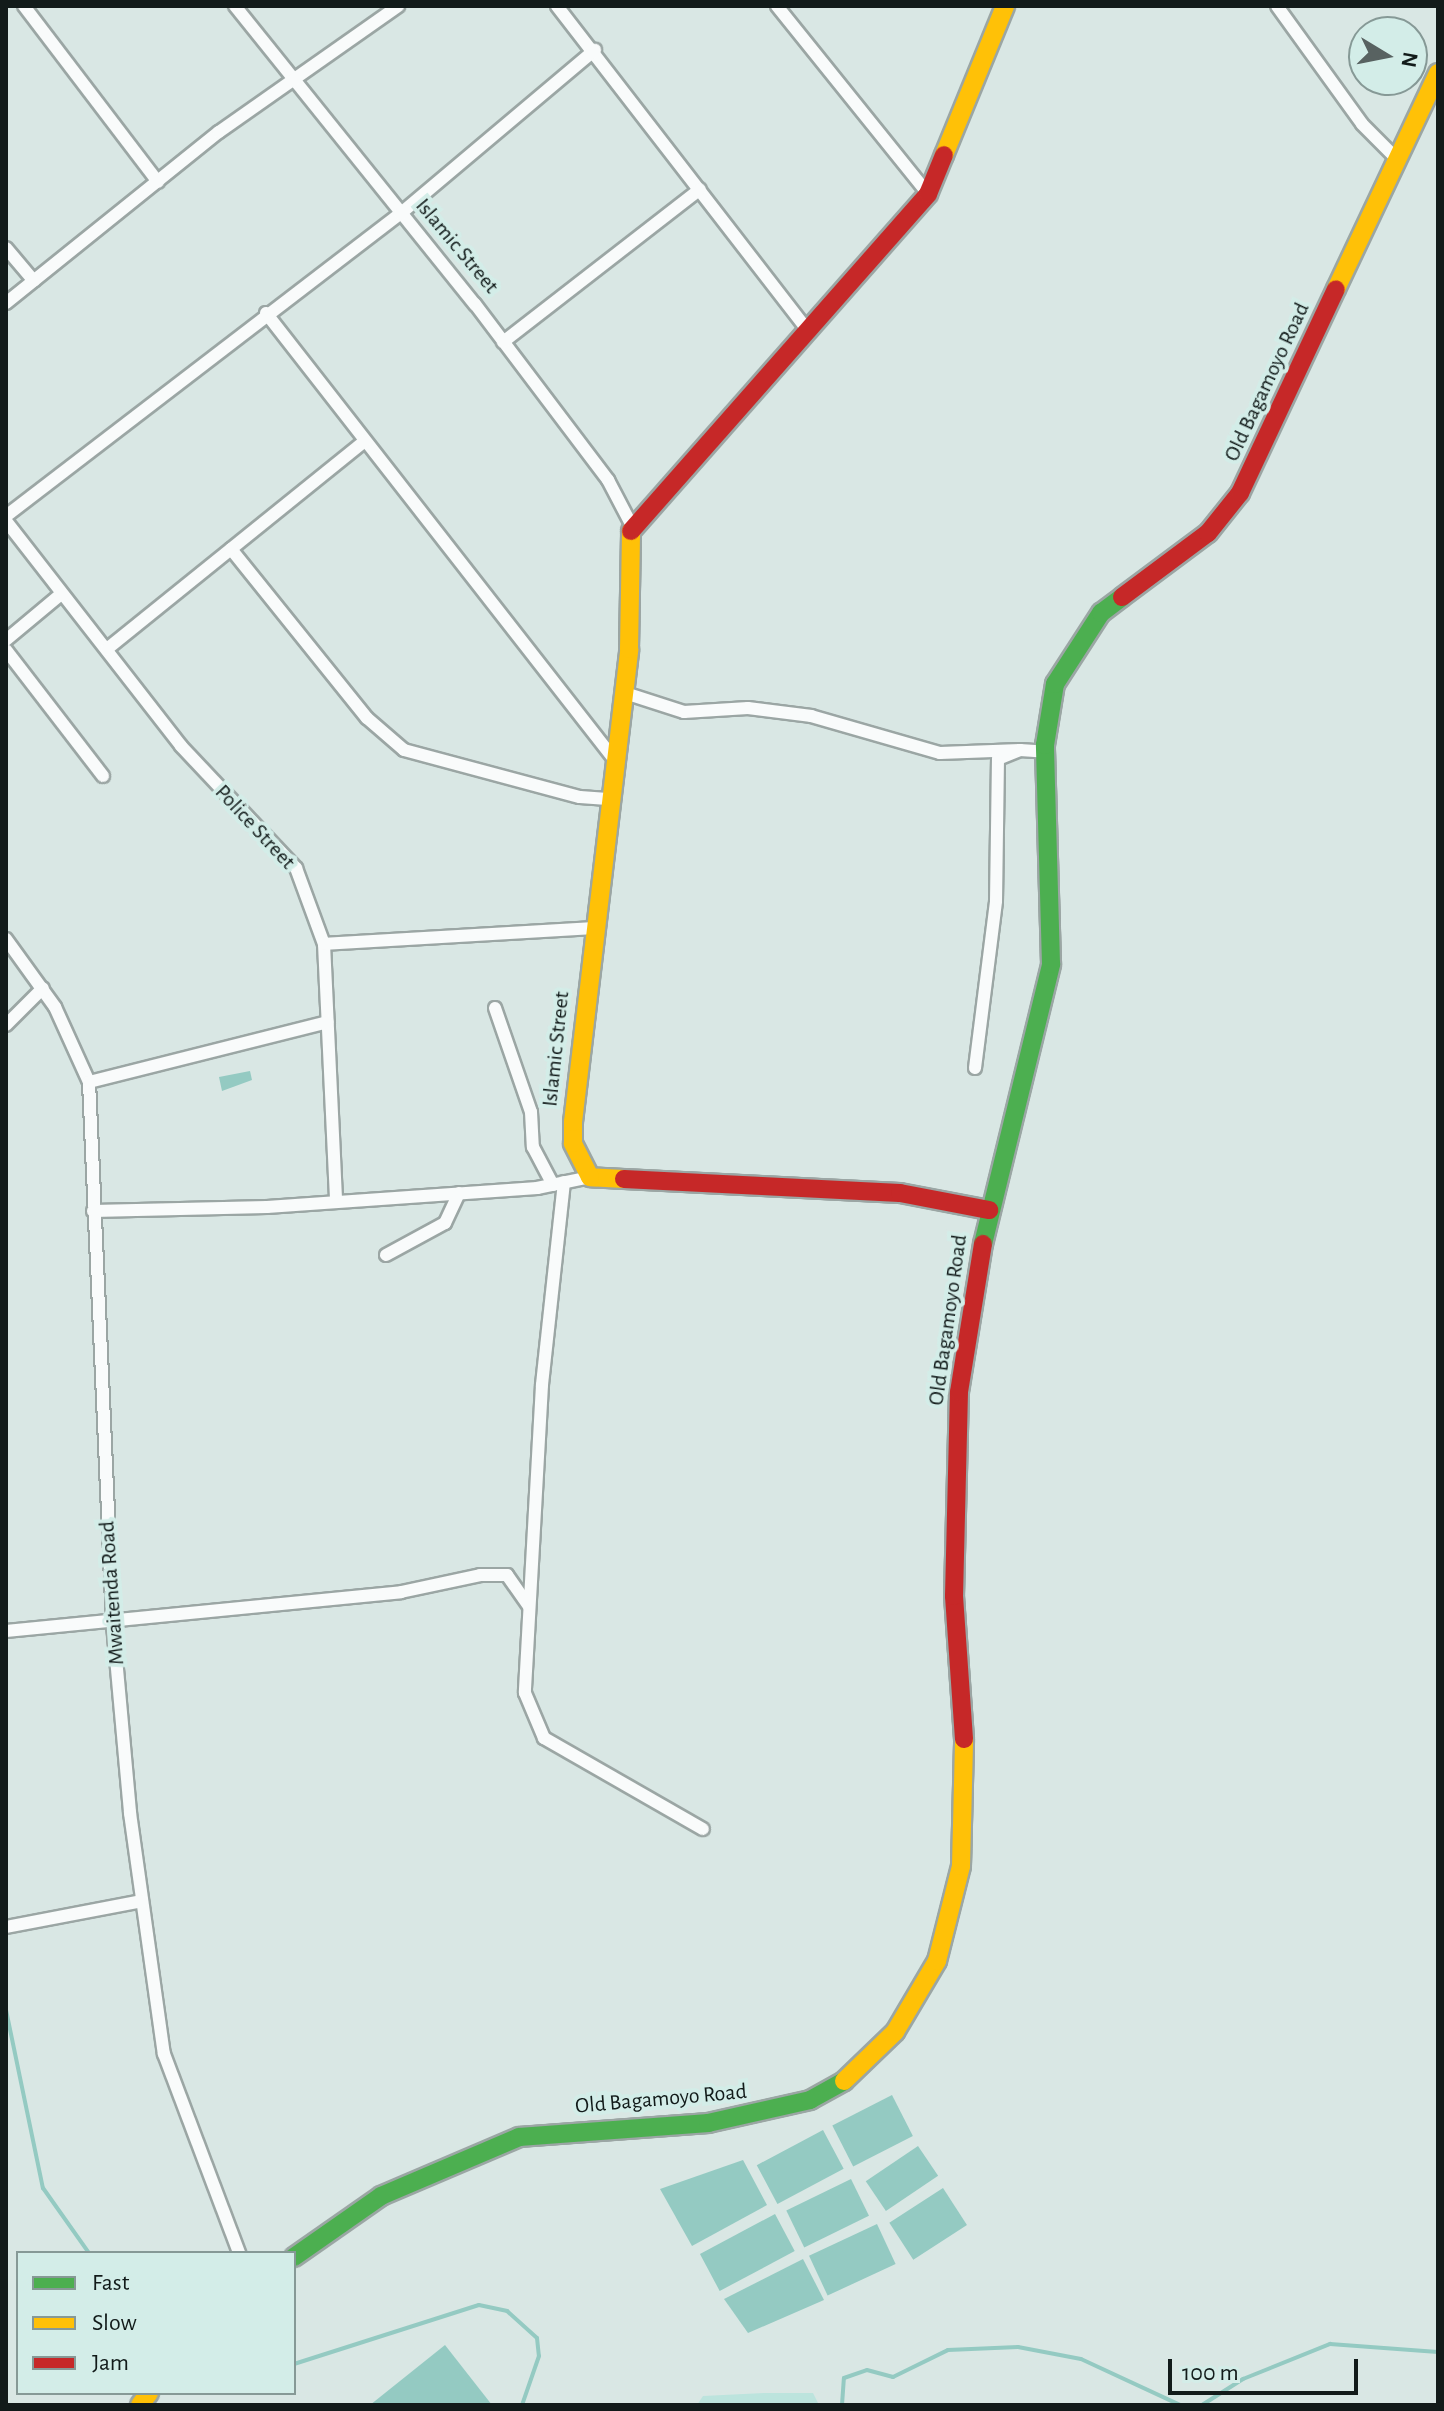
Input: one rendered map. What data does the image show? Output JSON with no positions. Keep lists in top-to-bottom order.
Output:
{
  "streets": {
    "street": [
      "Islamic Street",
      "Old Bagamoyo Road",
      "Police Street",
      "Mwaitenda Road"
    ]
  },
  "legend": ["Fast", "Slow", "Jam"],
  "scale_bar": "100 m",
  "north": "right"
}
